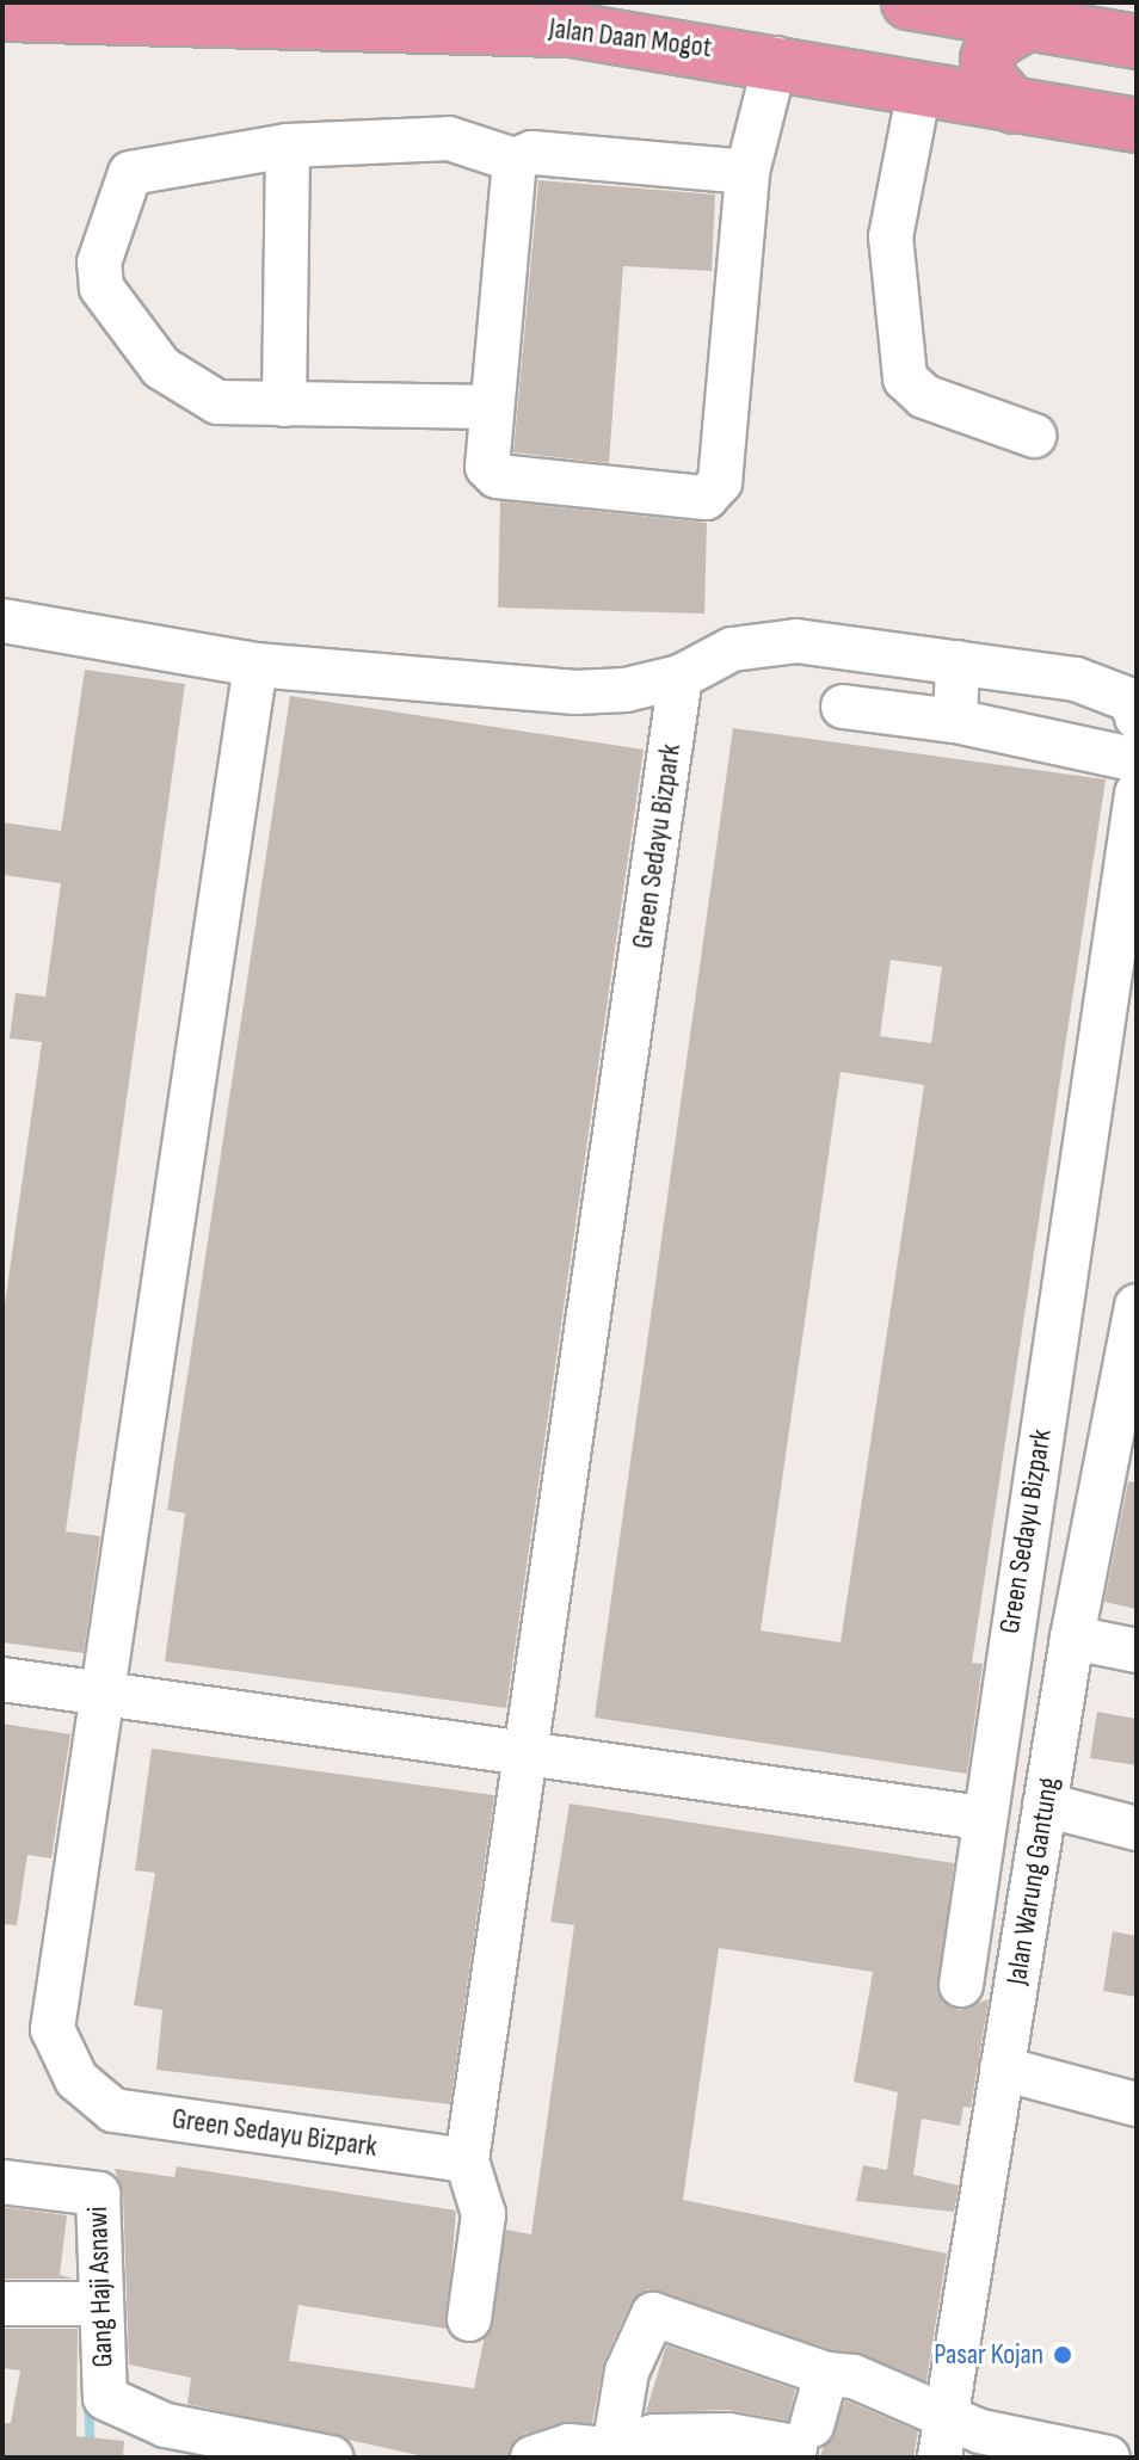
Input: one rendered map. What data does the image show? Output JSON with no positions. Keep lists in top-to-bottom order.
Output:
{
  "streets": {
    "highway": ["Jalan Daan Mogot"],
    "street": ["Green Sedayu Bizpark", "Jalan Warung Gantung", "Gang Haji Asnawi"]
  },
  "places": ["Pasar Kojan"]
}
